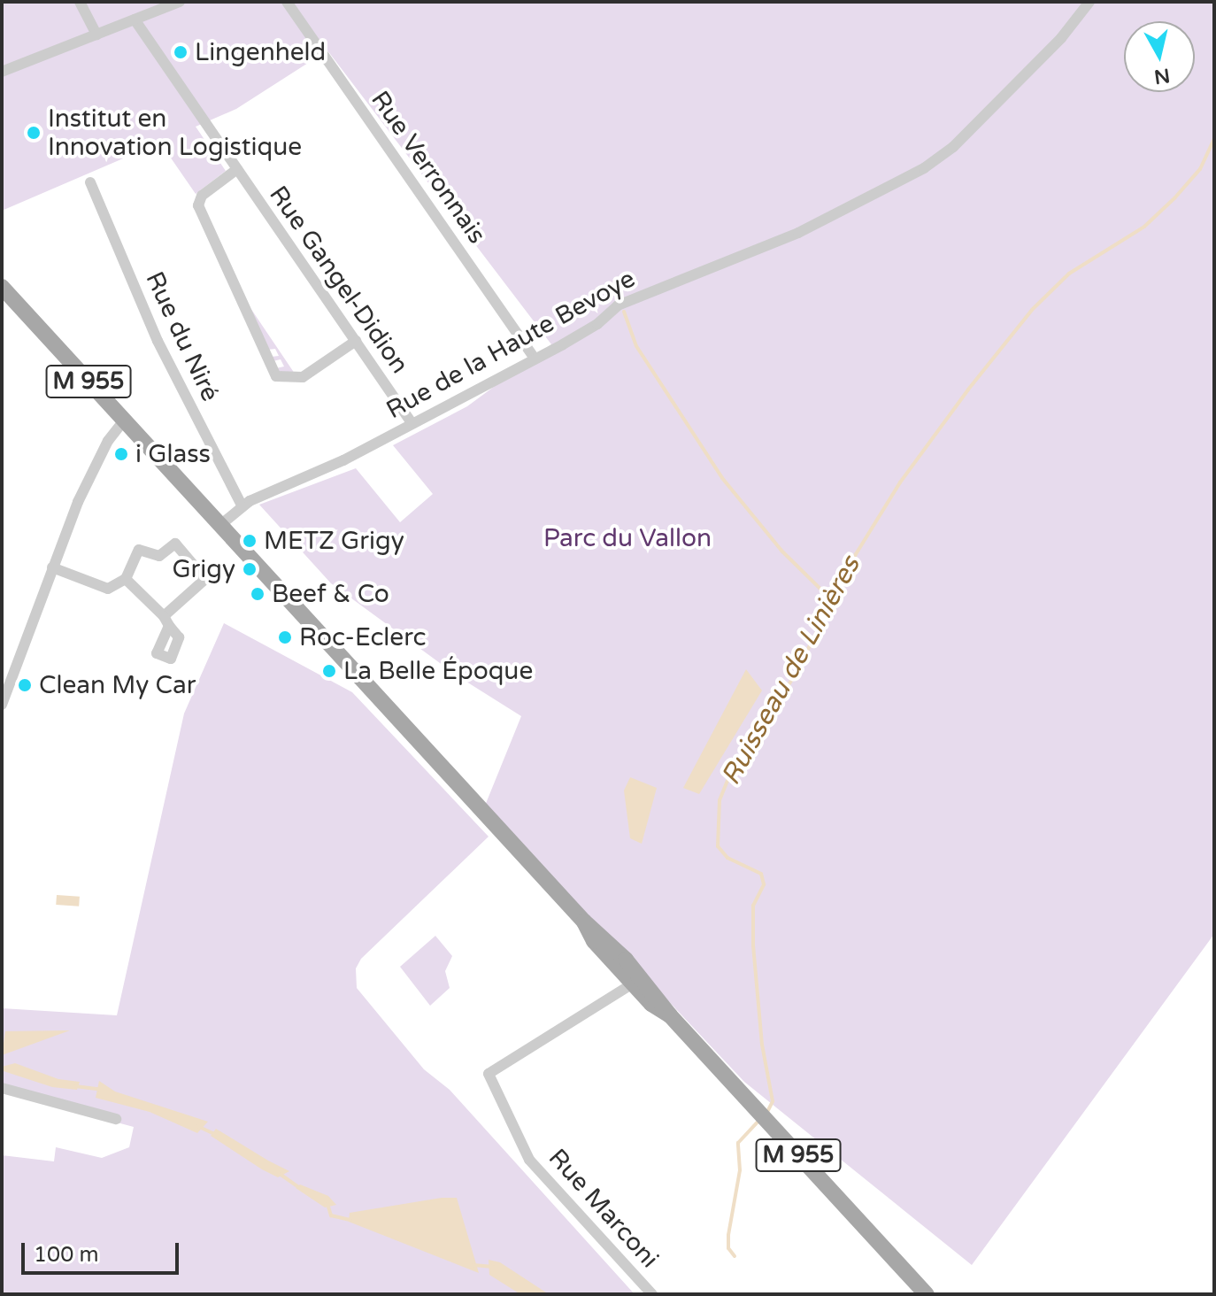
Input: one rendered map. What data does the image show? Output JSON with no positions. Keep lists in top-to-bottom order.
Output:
{
  "streets": {
    "main road": ["M 955"],
    "street": [
      "Rue Verronnais",
      "Rue Gangel-Didion",
      "Rue du Niré",
      "Rue de la Haute Bevoye",
      "Rue Marconi"
    ]
  },
  "crossings": [
    ["Rue Verronnais", "Rue de la Haute Bevoye"],
    ["Rue Gangel-Didion", "Rue de la Haute Bevoye"],
    ["Rue du Niré", "Rue de la Haute Bevoye"],
    ["Rue de la Haute Bevoye", "M 955"],
    ["M 955", "Rue Marconi"]
  ],
  "water": ["Ruisseau de Linières"],
  "parks": ["Parc du Vallon"],
  "places": [
    "Lingenheld",
    "Institut en Innovation Logistique",
    "i Glass",
    "METZ Grigy",
    "Grigy",
    "Beef & Co",
    "Roc-Eclerc",
    "La Belle Époque",
    "Clean My Car"
  ],
  "scale_bar": "100 m",
  "north": "bottom"
}
